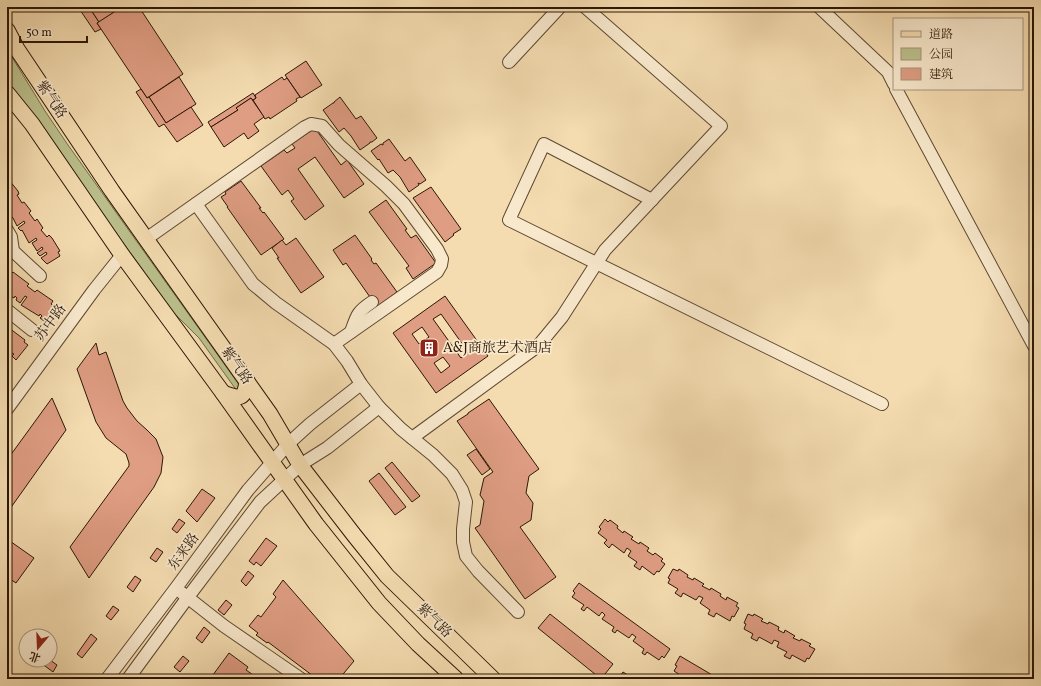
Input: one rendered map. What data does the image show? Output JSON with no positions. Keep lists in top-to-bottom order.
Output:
{
  "streets": {
    "main road": ["紫气路"],
    "street": ["苏中路", "东来路"]
  },
  "crossings": [
    ["紫气路", "苏中路"],
    ["紫气路", "东来路"]
  ],
  "places": {
    "building": ["A&J商旅艺术酒店"]
  },
  "legend": ["道路", "公园", "建筑"],
  "scale_bar": "50 m",
  "north": "bottom"
}
